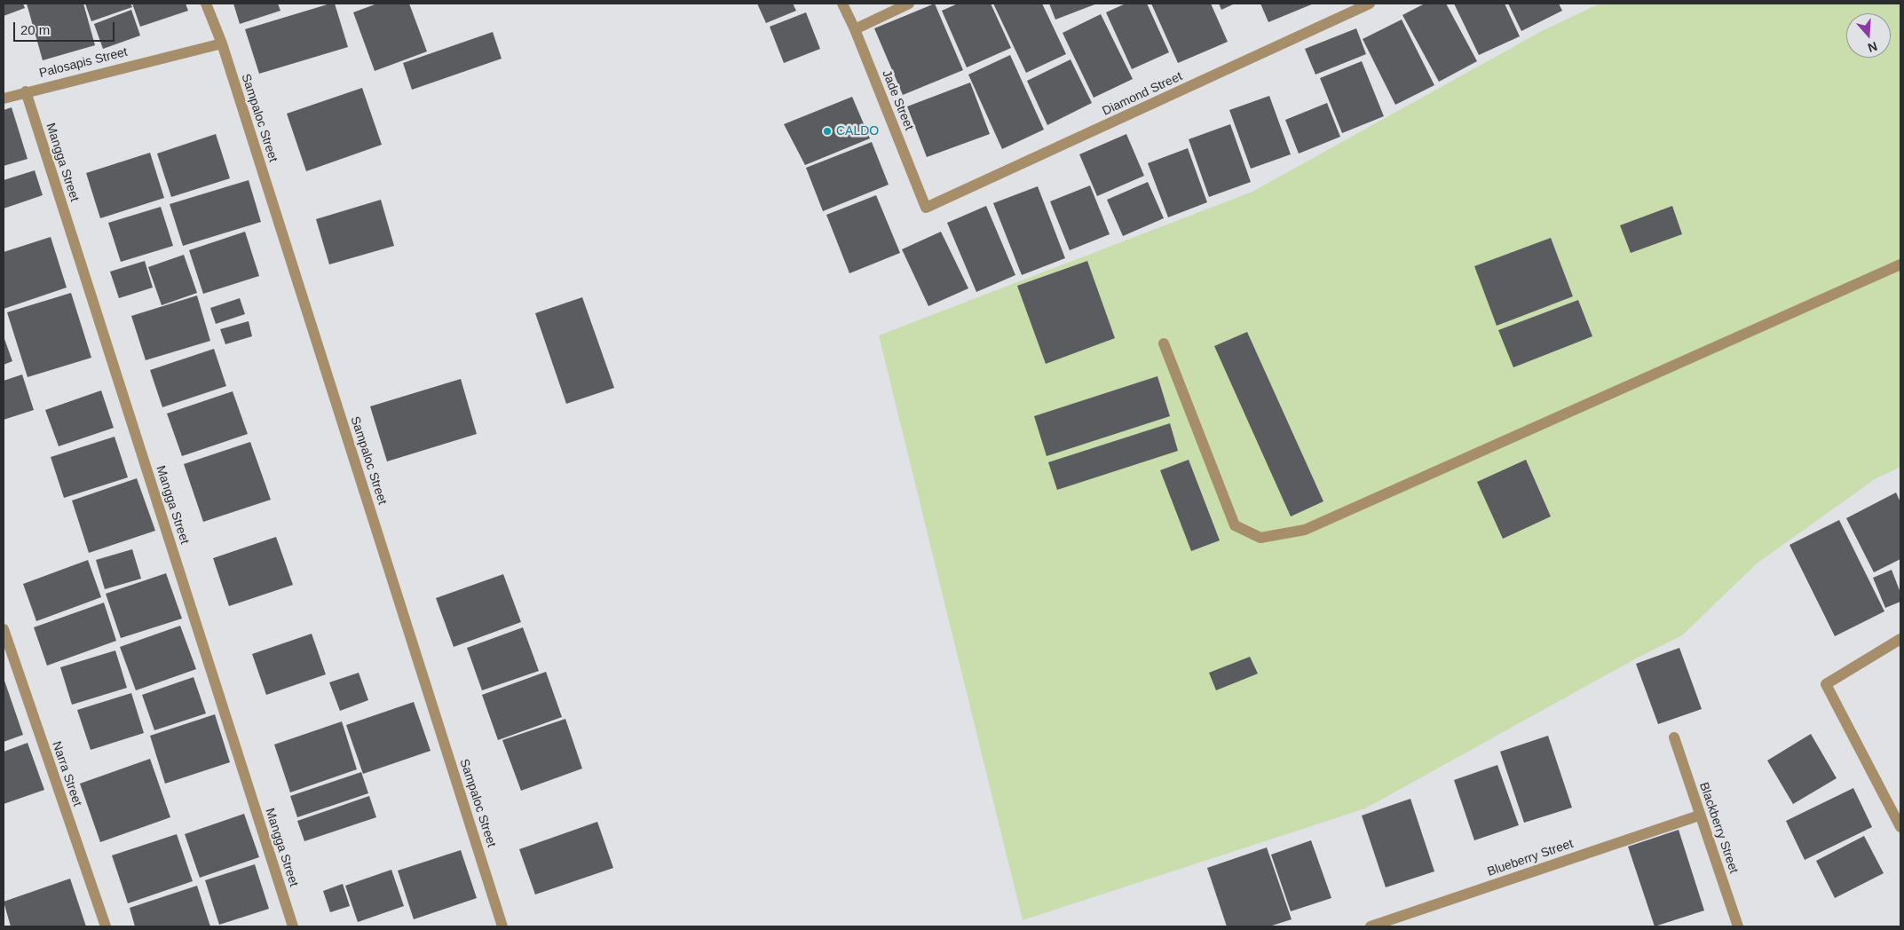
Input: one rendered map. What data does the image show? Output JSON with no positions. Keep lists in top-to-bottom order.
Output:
{
  "streets": {
    "street": [
      "Palosapis Street",
      "Diamond Street",
      "Jade Street",
      "Sampaloc Street",
      "Mangga Street",
      "Narra Street",
      "Blackberry Street",
      "Blueberry Street"
    ]
  },
  "crossings": [
    ["Palosapis Street", "Sampaloc Street"],
    ["Palosapis Street", "Mangga Street"],
    ["Diamond Street", "Jade Street"],
    ["Blackberry Street", "Blueberry Street"]
  ],
  "places": ["CALDO"],
  "scale_bar": "20 m",
  "north": "bottom"
}
